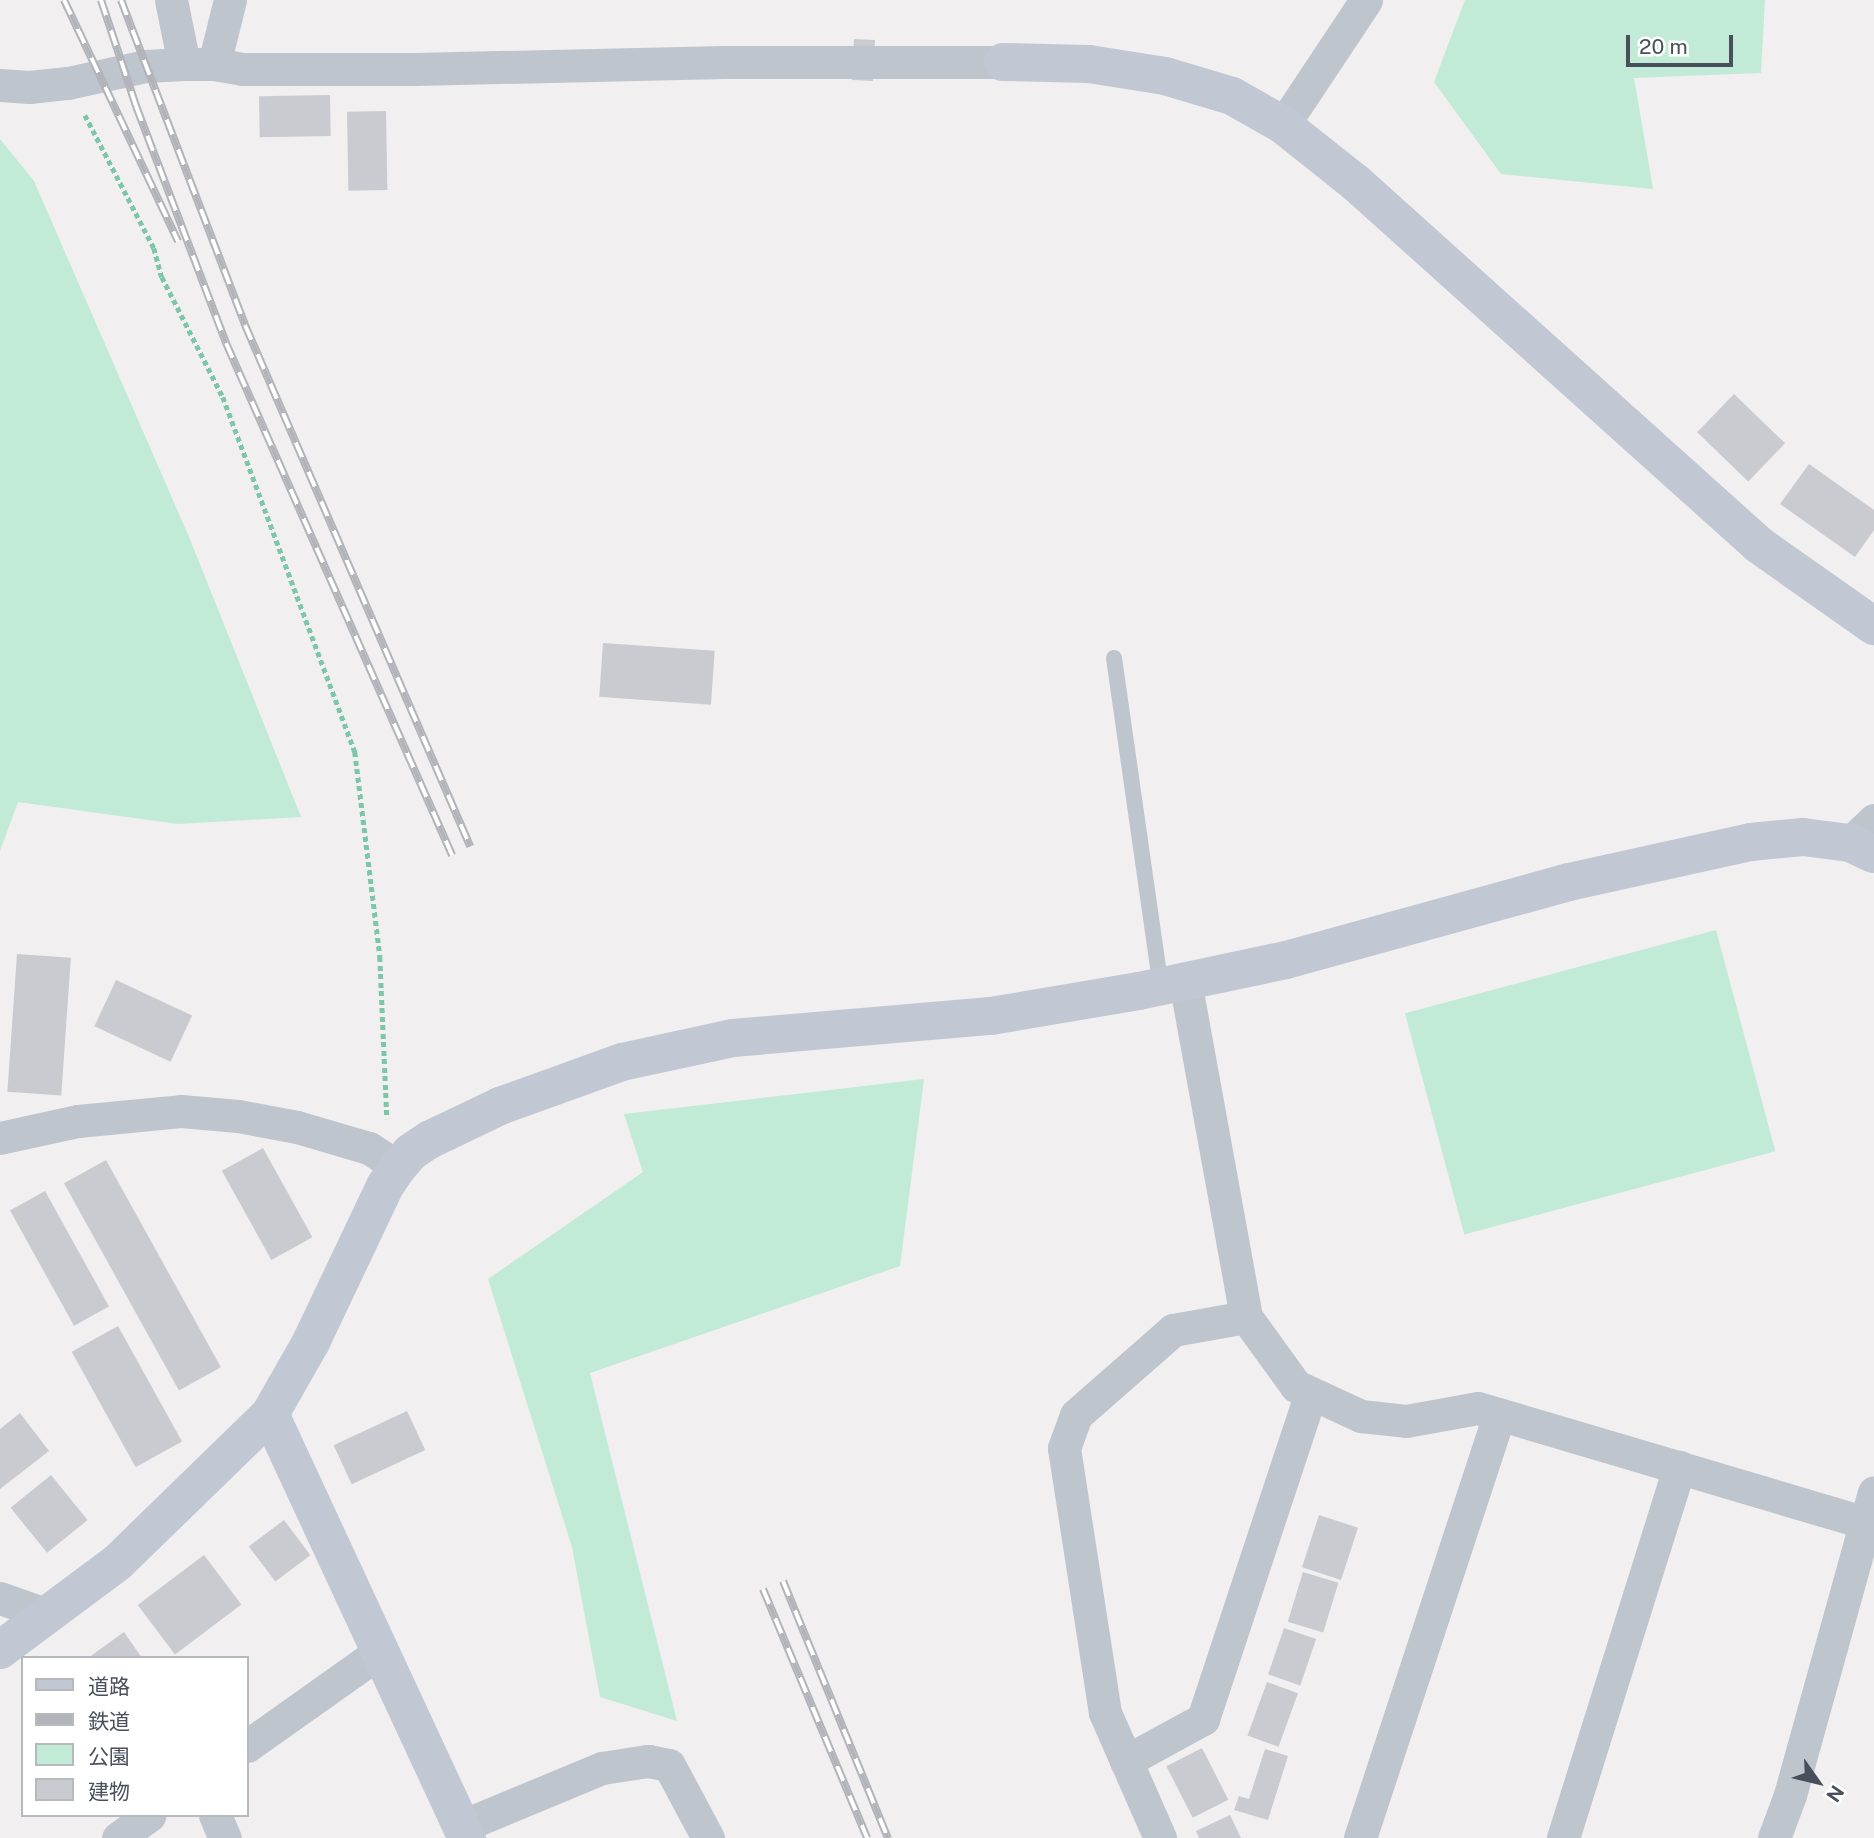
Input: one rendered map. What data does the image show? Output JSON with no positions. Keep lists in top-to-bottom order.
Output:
{
  "legend": [
    "道路",
    "鉄道",
    "公園",
    "建物"
  ],
  "scale_bar": "20 m",
  "north": "bottom right"
}
